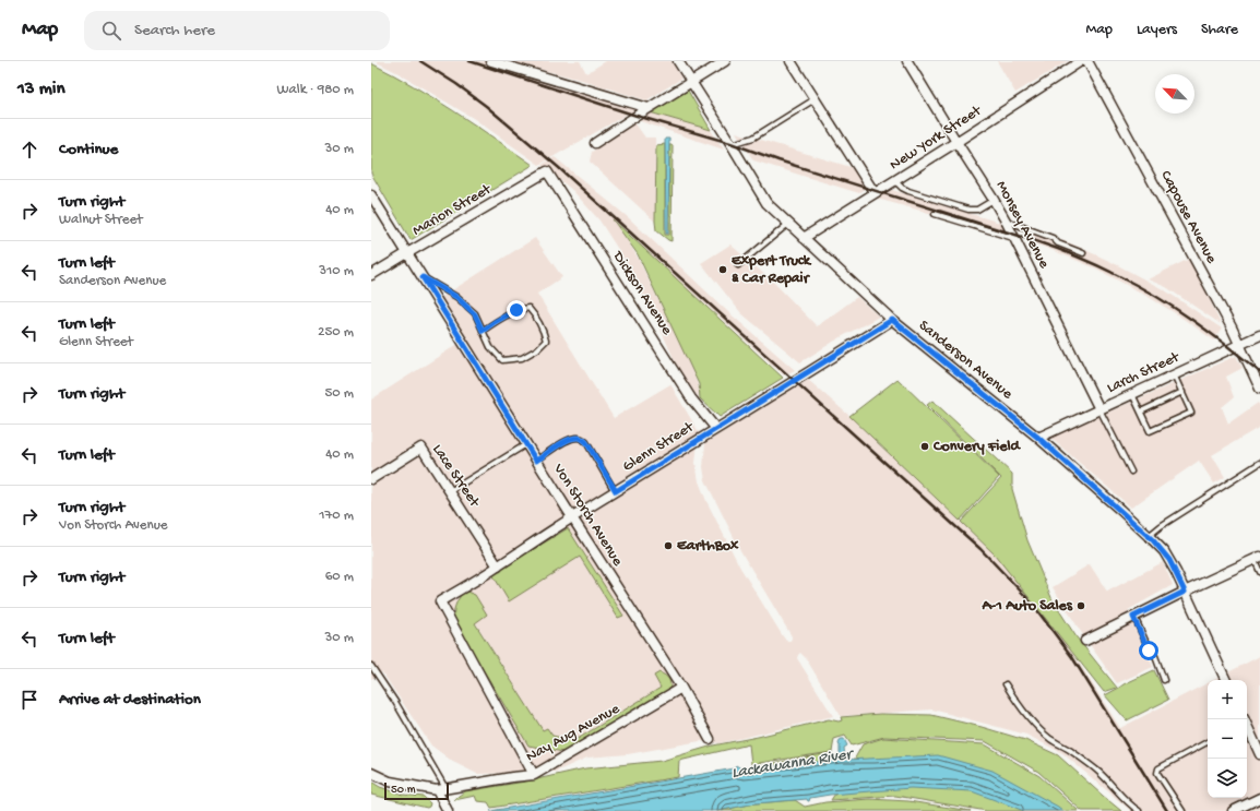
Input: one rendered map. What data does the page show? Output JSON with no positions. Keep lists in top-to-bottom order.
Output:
{
  "streets": {
    "street": [
      "New York Street",
      "Marion Street",
      "Capouse Avenue",
      "Monsey Avenue",
      "Dickson Avenue",
      "Sanderson Avenue",
      "Larch Street",
      "Glenn Street",
      "Lace Street",
      "Von Storch Avenue",
      "Nay Aug Avenue"
    ]
  },
  "crossings": [
    ["New York Street", "Monsey Avenue"],
    ["New York Street", "Sanderson Avenue"],
    ["Marion Street", "Dickson Avenue"],
    ["Marion Street", "Von Storch Avenue"],
    ["Capouse Avenue", "Larch Street"],
    ["Monsey Avenue", "Larch Street"],
    ["Dickson Avenue", "Glenn Street"],
    ["Sanderson Avenue", "Larch Street"],
    ["Sanderson Avenue", "Glenn Street"],
    ["Glenn Street", "Lace Street"],
    ["Glenn Street", "Von Storch Avenue"],
    ["Glenn Street", "Nay Aug Avenue"],
    ["Von Storch Avenue", "Nay Aug Avenue"]
  ],
  "water": ["Lackawanna River"],
  "places": [
    "Expert Truck & Car Repair",
    "Convery Field",
    "EarthBox",
    "A-1 Auto Sales"
  ],
  "scale_bar": "50 m",
  "north": "top left",
  "page": {
    "header": "Map",
    "search": "Search here",
    "nav": ["Map", "Layers", "Share"],
    "heading": ["13 min", "Walk · 980 m"],
    "list": [
      ["Continue", "30 m"],
      ["Turn right", "Walnut Street", "40 m"],
      ["Turn left", "Sanderson Avenue", "310 m"],
      ["Turn left", "Glenn Street", "250 m"],
      ["Turn right", "50 m"],
      ["Turn left", "40 m"],
      ["Turn right", "Von Storch Avenue", "170 m"],
      ["Turn right", "60 m"],
      ["Turn left", "30 m"],
      "Arrive at destination"
    ],
    "map_buttons": ["+", "−"],
    "scale": "50 m"
  }
}
